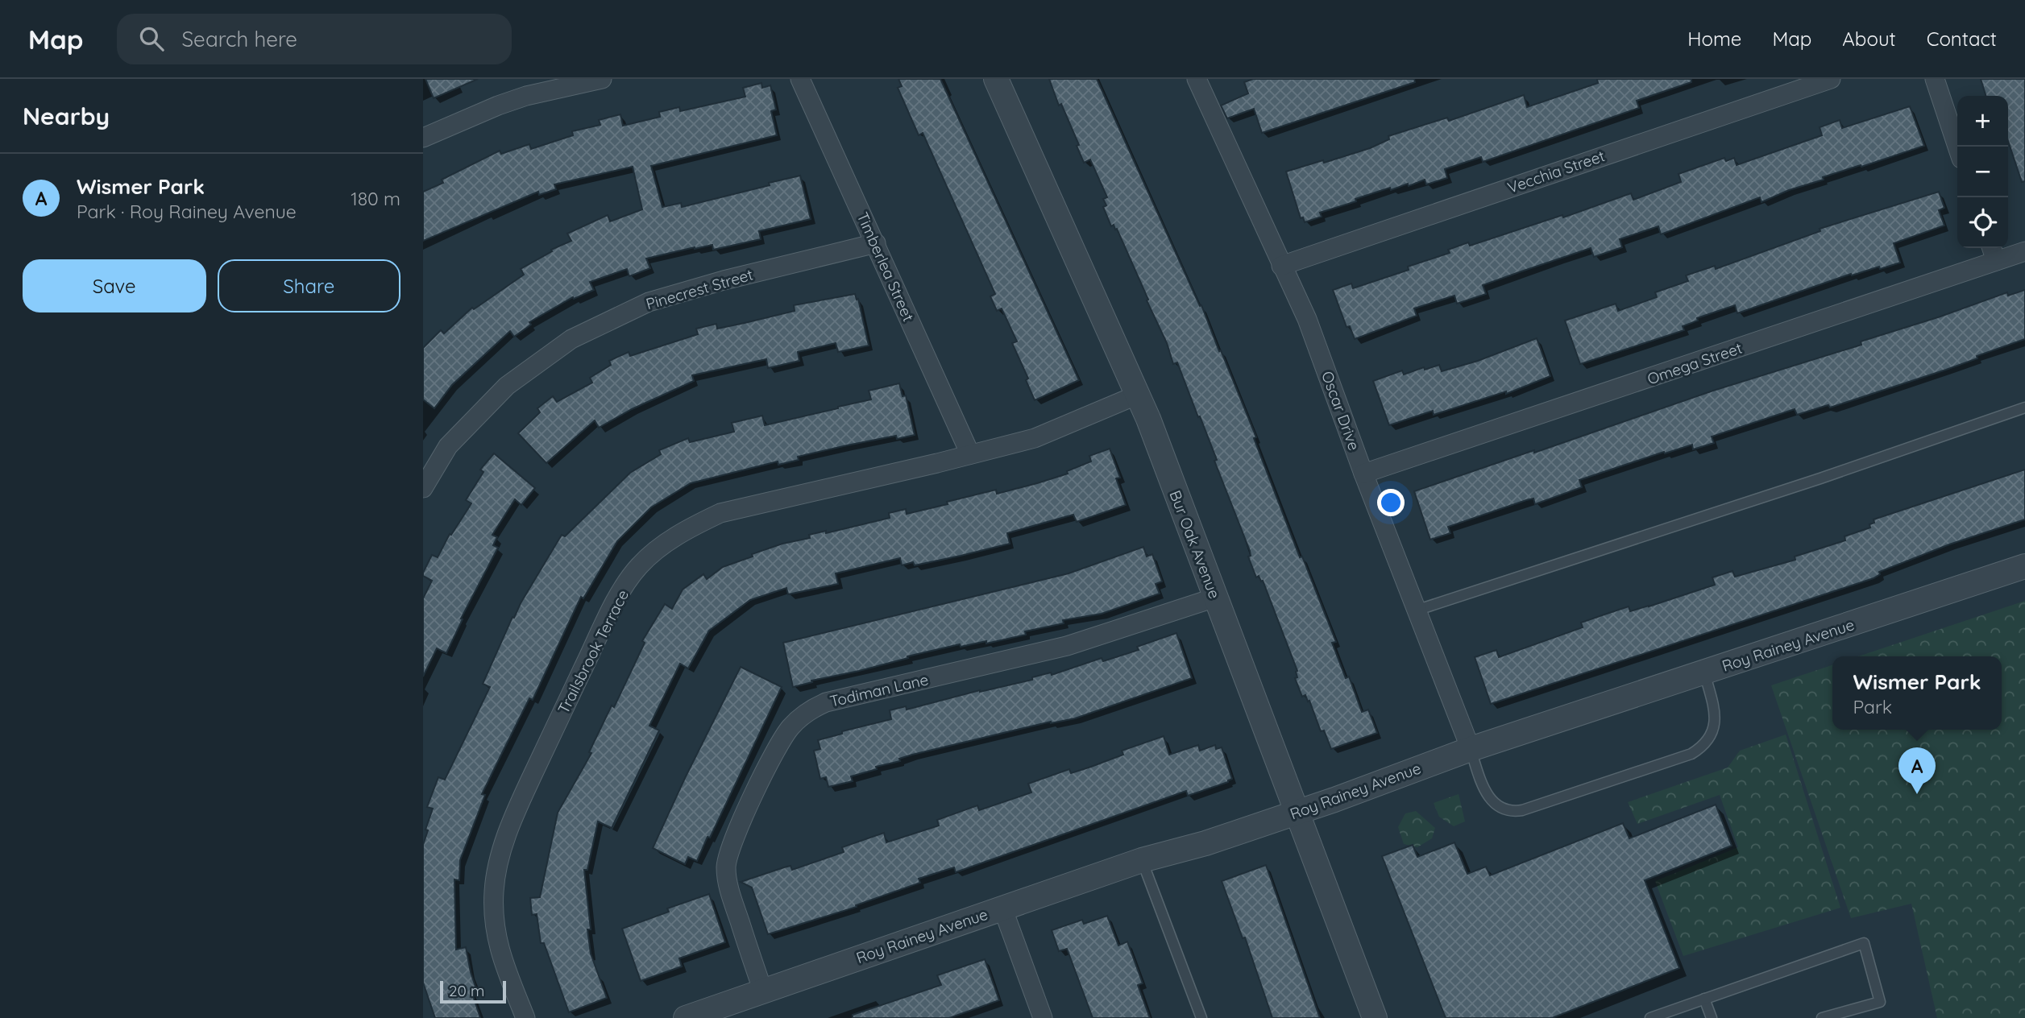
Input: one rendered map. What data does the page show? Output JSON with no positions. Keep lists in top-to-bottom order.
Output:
{
  "streets": {
    "street": [
      "Vecchia Street",
      "Timberlea Street",
      "Pinecrest Street",
      "Omega Street",
      "Oscar Drive",
      "Bur Oak Avenue",
      "Roy Rainey Avenue",
      "Trailsbrook Terrace",
      "Todiman Lane"
    ]
  },
  "crossings": [
    ["Vecchia Street", "Oscar Drive"],
    ["Timberlea Street", "Pinecrest Street"],
    ["Timberlea Street", "Trailsbrook Terrace"],
    ["Omega Street", "Oscar Drive"],
    ["Oscar Drive", "Roy Rainey Avenue"],
    ["Bur Oak Avenue", "Roy Rainey Avenue"],
    ["Bur Oak Avenue", "Trailsbrook Terrace"],
    ["Bur Oak Avenue", "Todiman Lane"],
    ["Roy Rainey Avenue", "Todiman Lane"]
  ],
  "scale_bar": "20 m",
  "page": {
    "header": "Map",
    "search": "Search here",
    "nav": [
      "Home",
      "Map",
      "About",
      "Contact"
    ],
    "heading": "Nearby",
    "map_buttons": ["+", "−"],
    "list": [
      {
        "mark": "A",
        "name": "Wismer Park",
        "note": "Park · Roy Rainey Avenue",
        "value": "180 m"
      }
    ],
    "buttons": ["Save", "Share"],
    "popup": ["Wismer Park", "Park"],
    "pins": "A",
    "scale": "20 m"
  }
}
